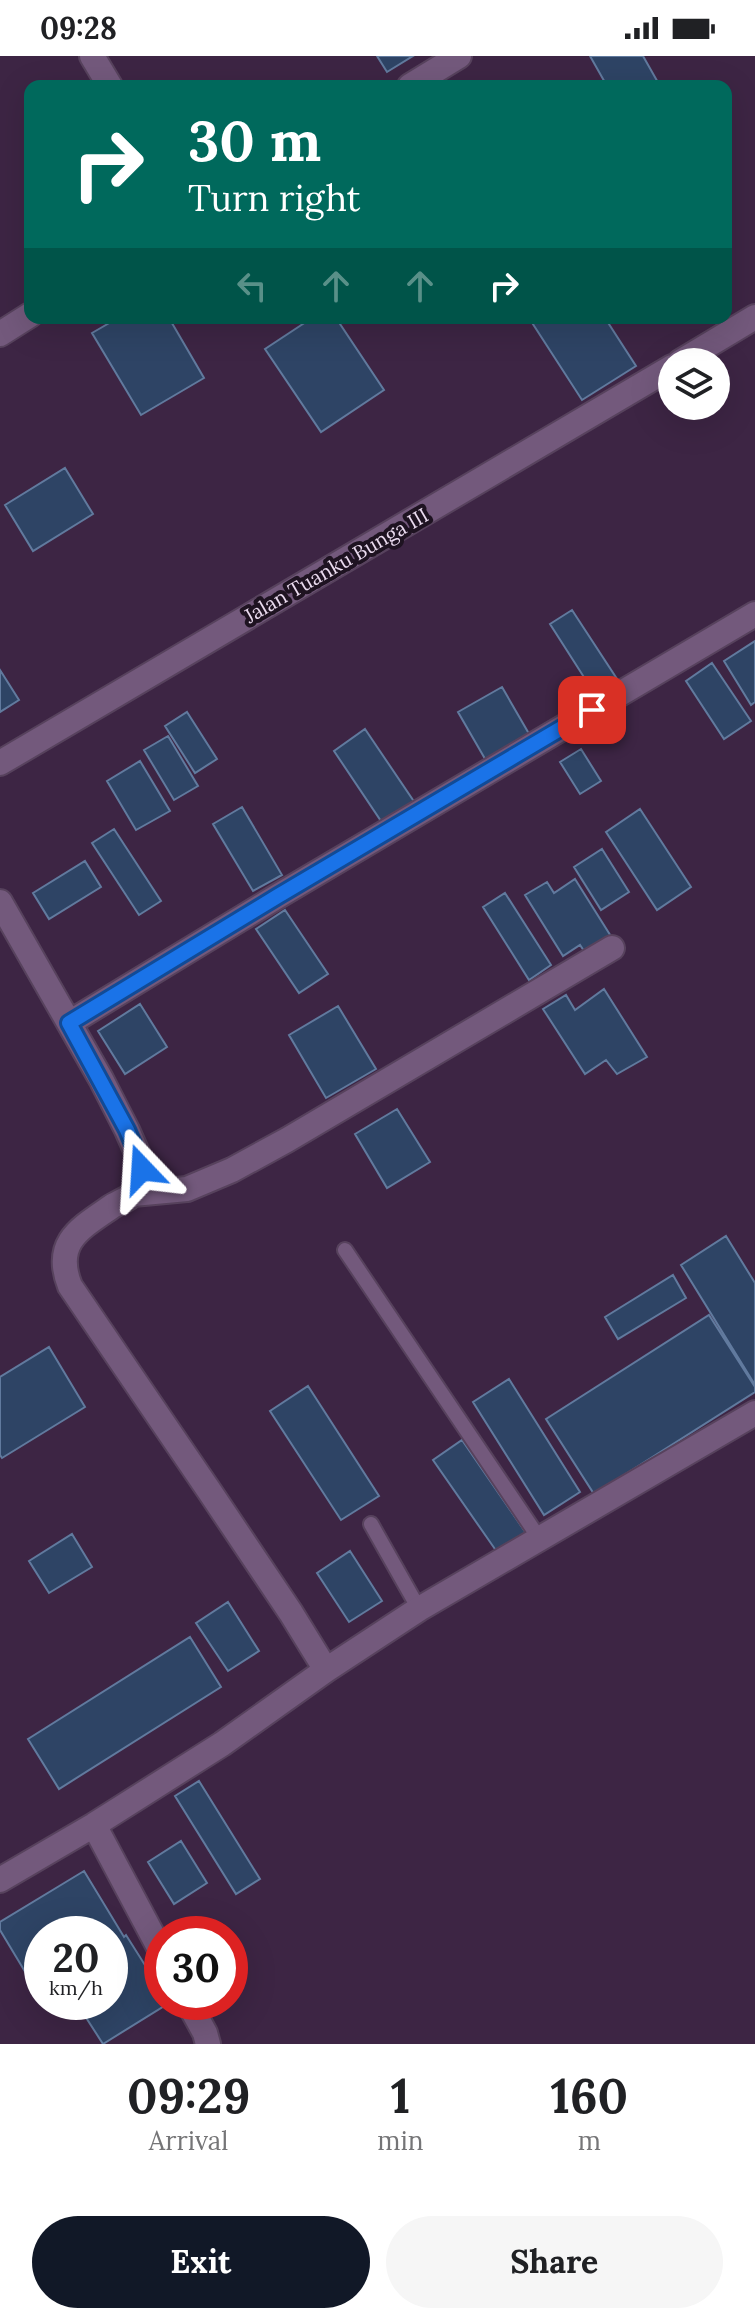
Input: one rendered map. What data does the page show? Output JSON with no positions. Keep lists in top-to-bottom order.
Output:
{
  "streets": {
    "street": ["Jalan Tuanku Bunga III"]
  },
  "page": {
    "status": "09:28",
    "turn": ["30 m", "Turn right"],
    "speed": "20 km/h",
    "limit": "30",
    "eta": [
      "09:29",
      "Arrival",
      "1",
      "min",
      "160",
      "m"
    ],
    "buttons": ["Exit", "Share"]
  }
}
